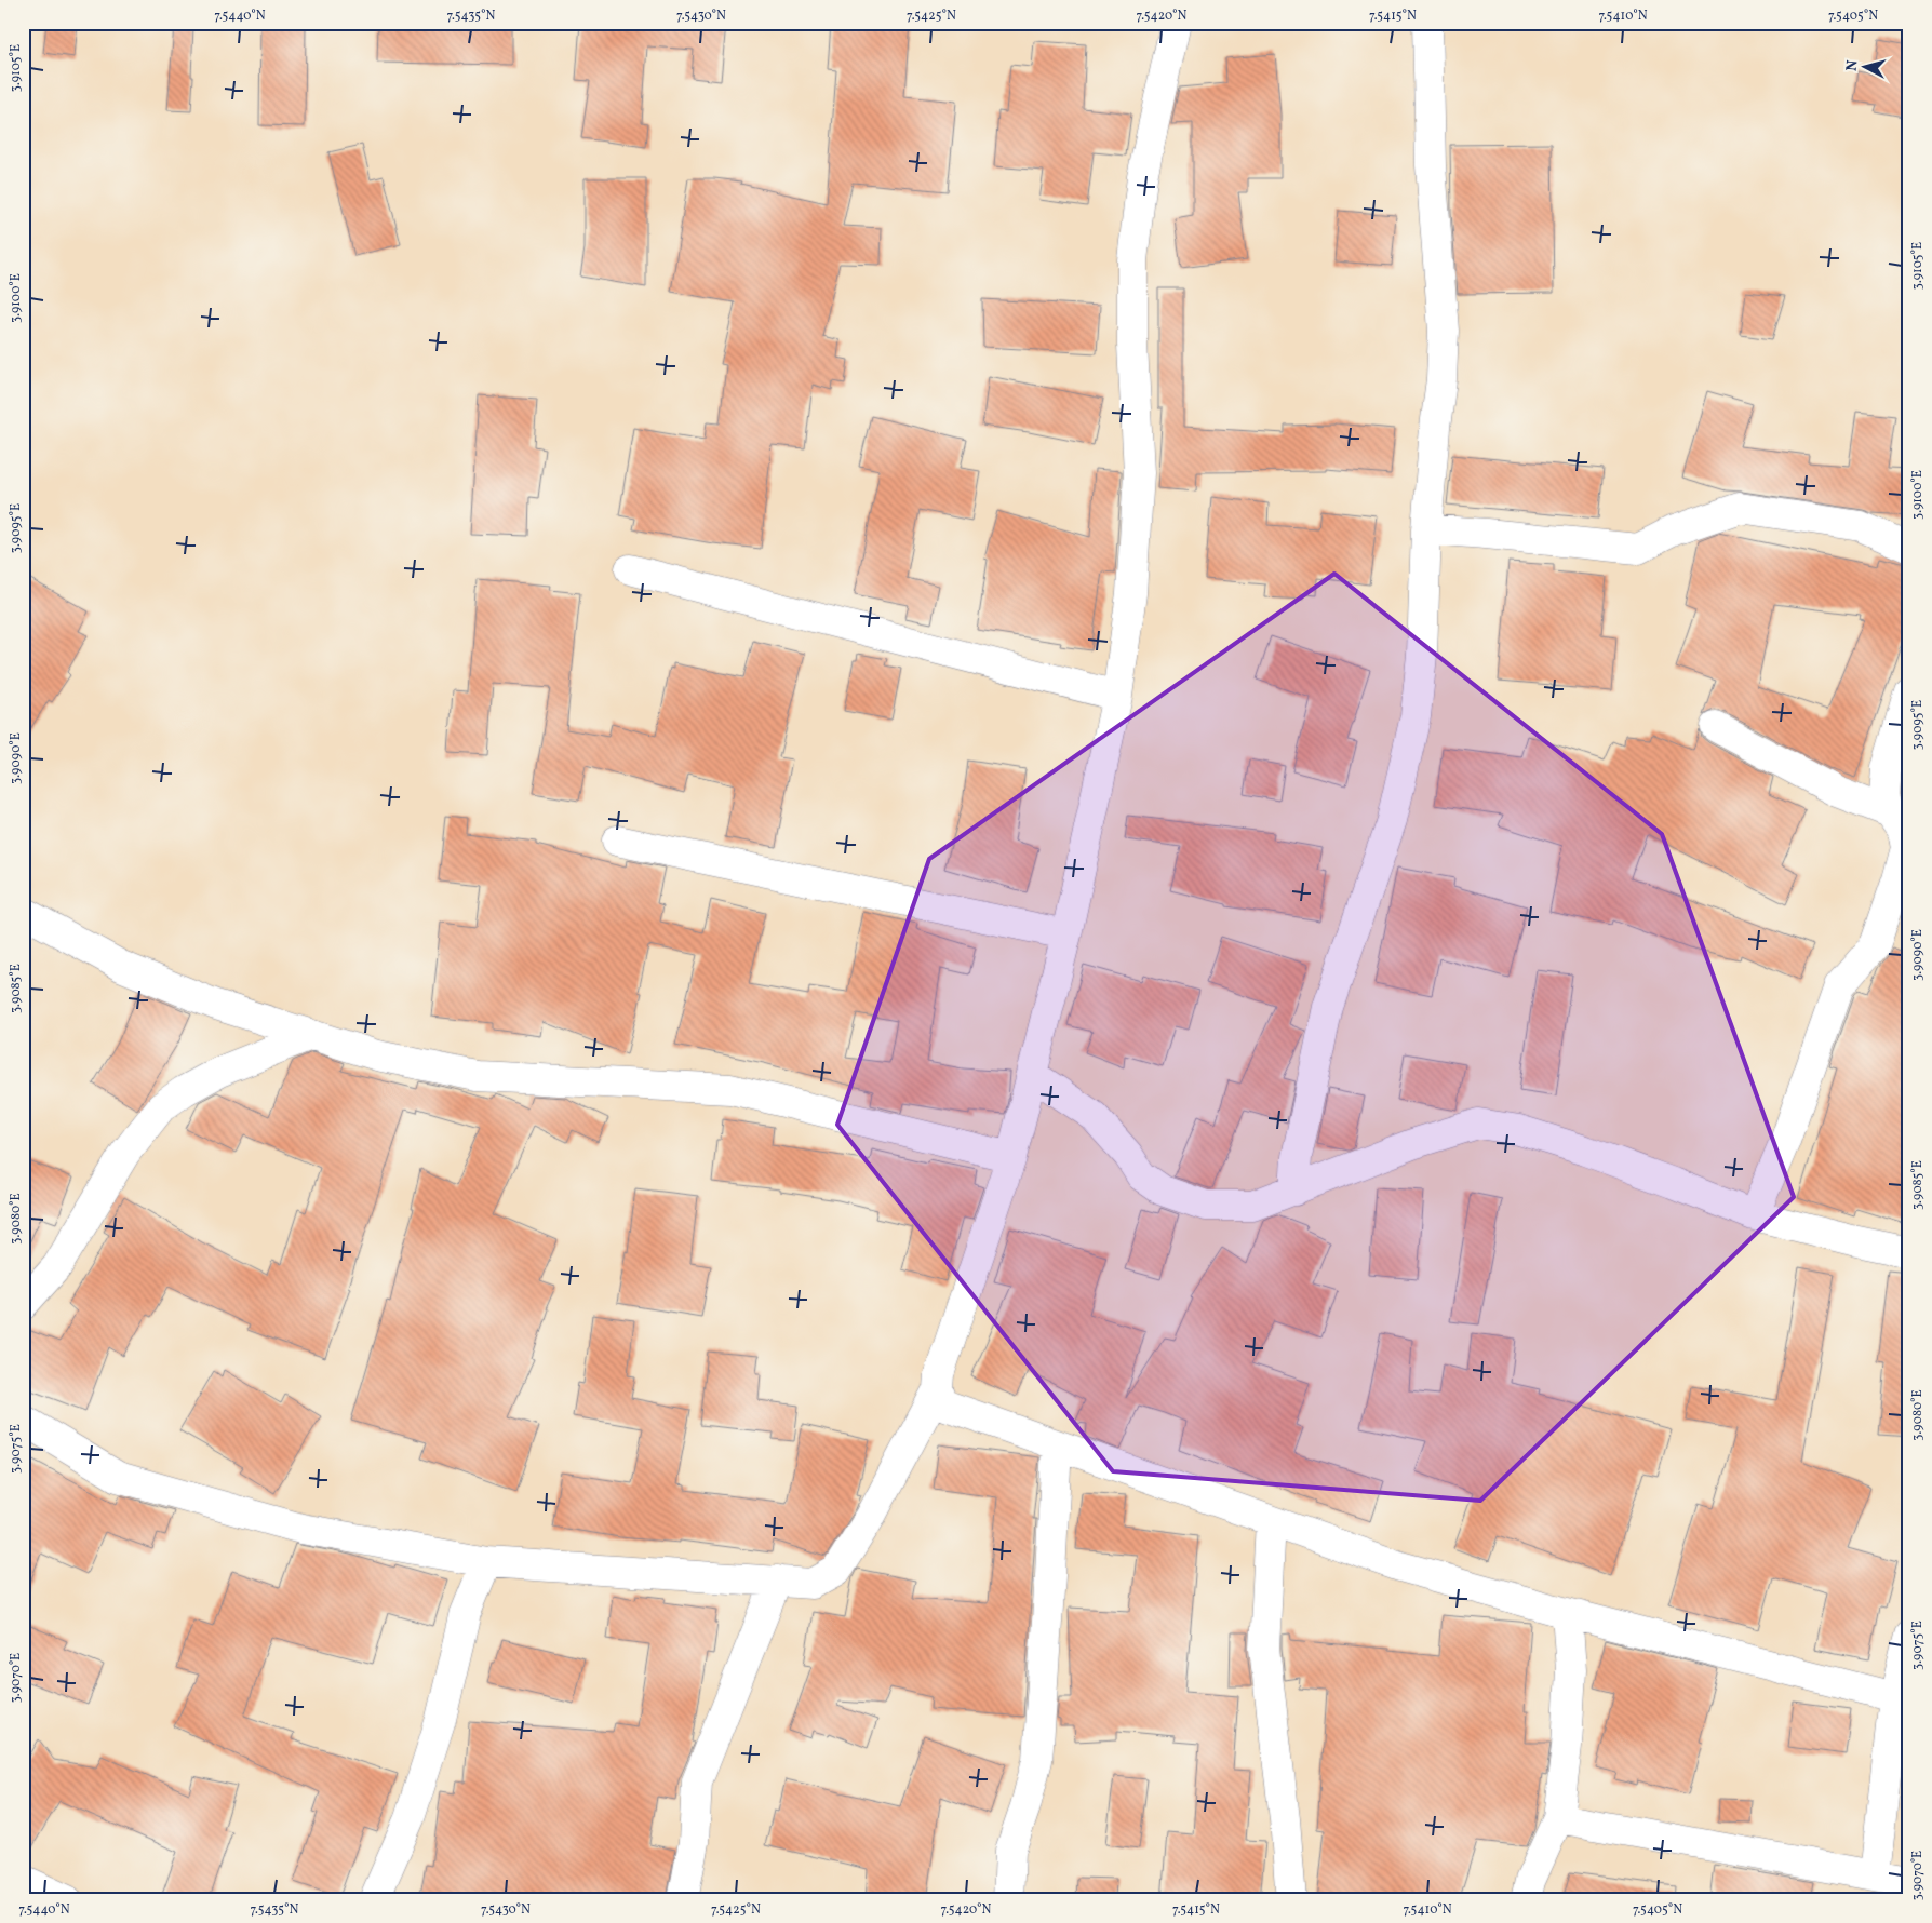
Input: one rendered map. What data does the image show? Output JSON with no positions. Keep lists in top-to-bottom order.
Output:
{
  "north": "left",
  "coordinates": [
    "7.5440°N",
    "7.5435°N",
    "7.5430°N",
    "7.5425°N",
    "7.5420°N",
    "7.5415°N",
    "7.5410°N",
    "7.5405°N",
    "3.9105°E",
    "3.9100°E",
    "3.9095°E",
    "3.9090°E",
    "3.9085°E",
    "3.9080°E",
    "3.9075°E",
    "3.9070°E"
  ]
}
